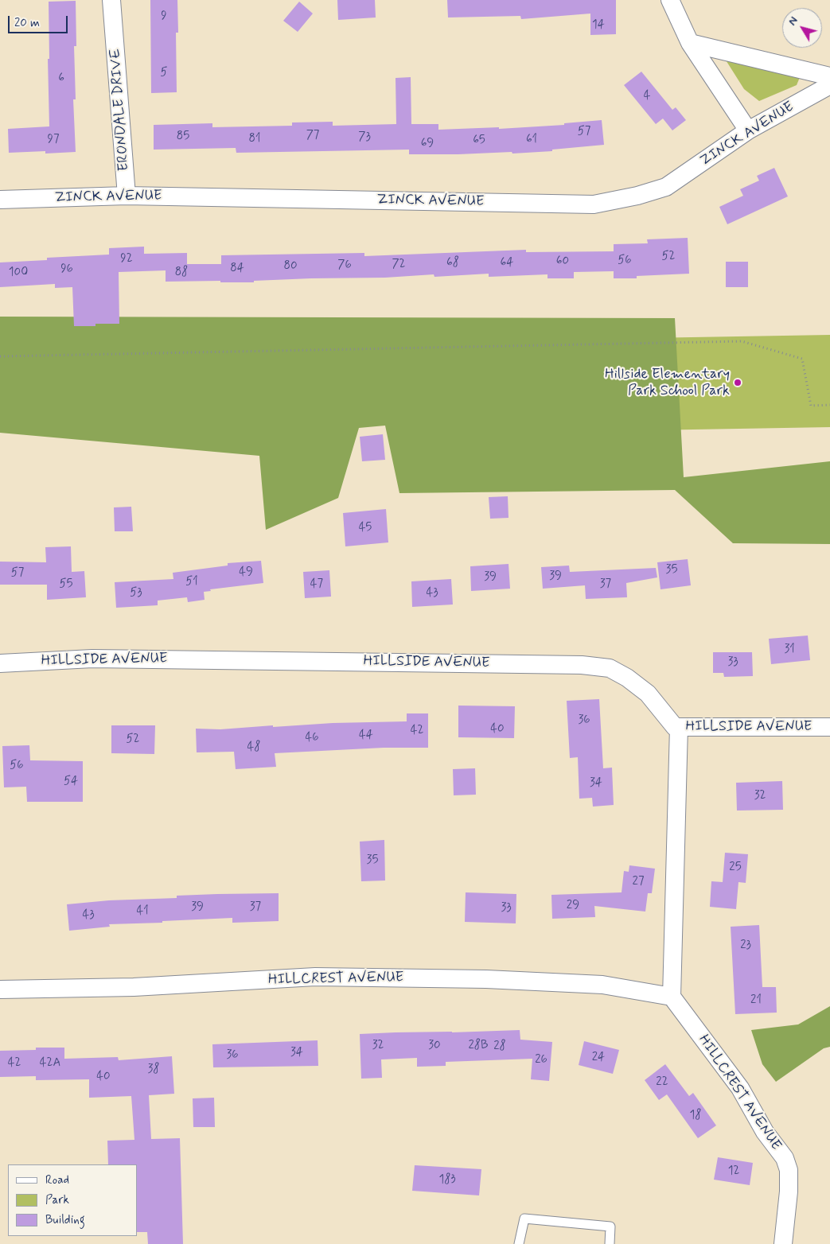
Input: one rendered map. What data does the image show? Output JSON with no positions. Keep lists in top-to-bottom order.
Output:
{
  "streets": {
    "street": [
      "ERONDALE DRIVE",
      "ZINCK AVENUE",
      "HILLSIDE AVENUE",
      "HILLCREST AVENUE"
    ]
  },
  "crossings": [
    ["ERONDALE DRIVE", "ZINCK AVENUE"]
  ],
  "places": ["Hillside Elementary Park School Park"],
  "house_numbers": [
    "9",
    "14",
    "5",
    "6",
    "4",
    "57",
    "77",
    "85",
    "73",
    "81",
    "97",
    "61",
    "65",
    "69",
    "52",
    "92",
    "56",
    "60",
    "68",
    "64",
    "72",
    "76",
    "80",
    "84",
    "96",
    "100",
    "88",
    "45",
    "35",
    "49",
    "57",
    "39",
    "39",
    "51",
    "55",
    "47",
    "37",
    "53",
    "43",
    "31",
    "33",
    "36",
    "40",
    "42",
    "44",
    "46",
    "52",
    "48",
    "56",
    "54",
    "34",
    "32",
    "35",
    "25",
    "27",
    "29",
    "39",
    "37",
    "33",
    "41",
    "43",
    "23",
    "21",
    "32",
    "30",
    "28B",
    "28",
    "34",
    "36",
    "24",
    "26",
    "42",
    "42A",
    "38",
    "40",
    "22",
    "18",
    "12",
    "183"
  ],
  "legend": ["Road", "Park", "Building"],
  "scale_bar": "20 m",
  "north": "top left"
}
